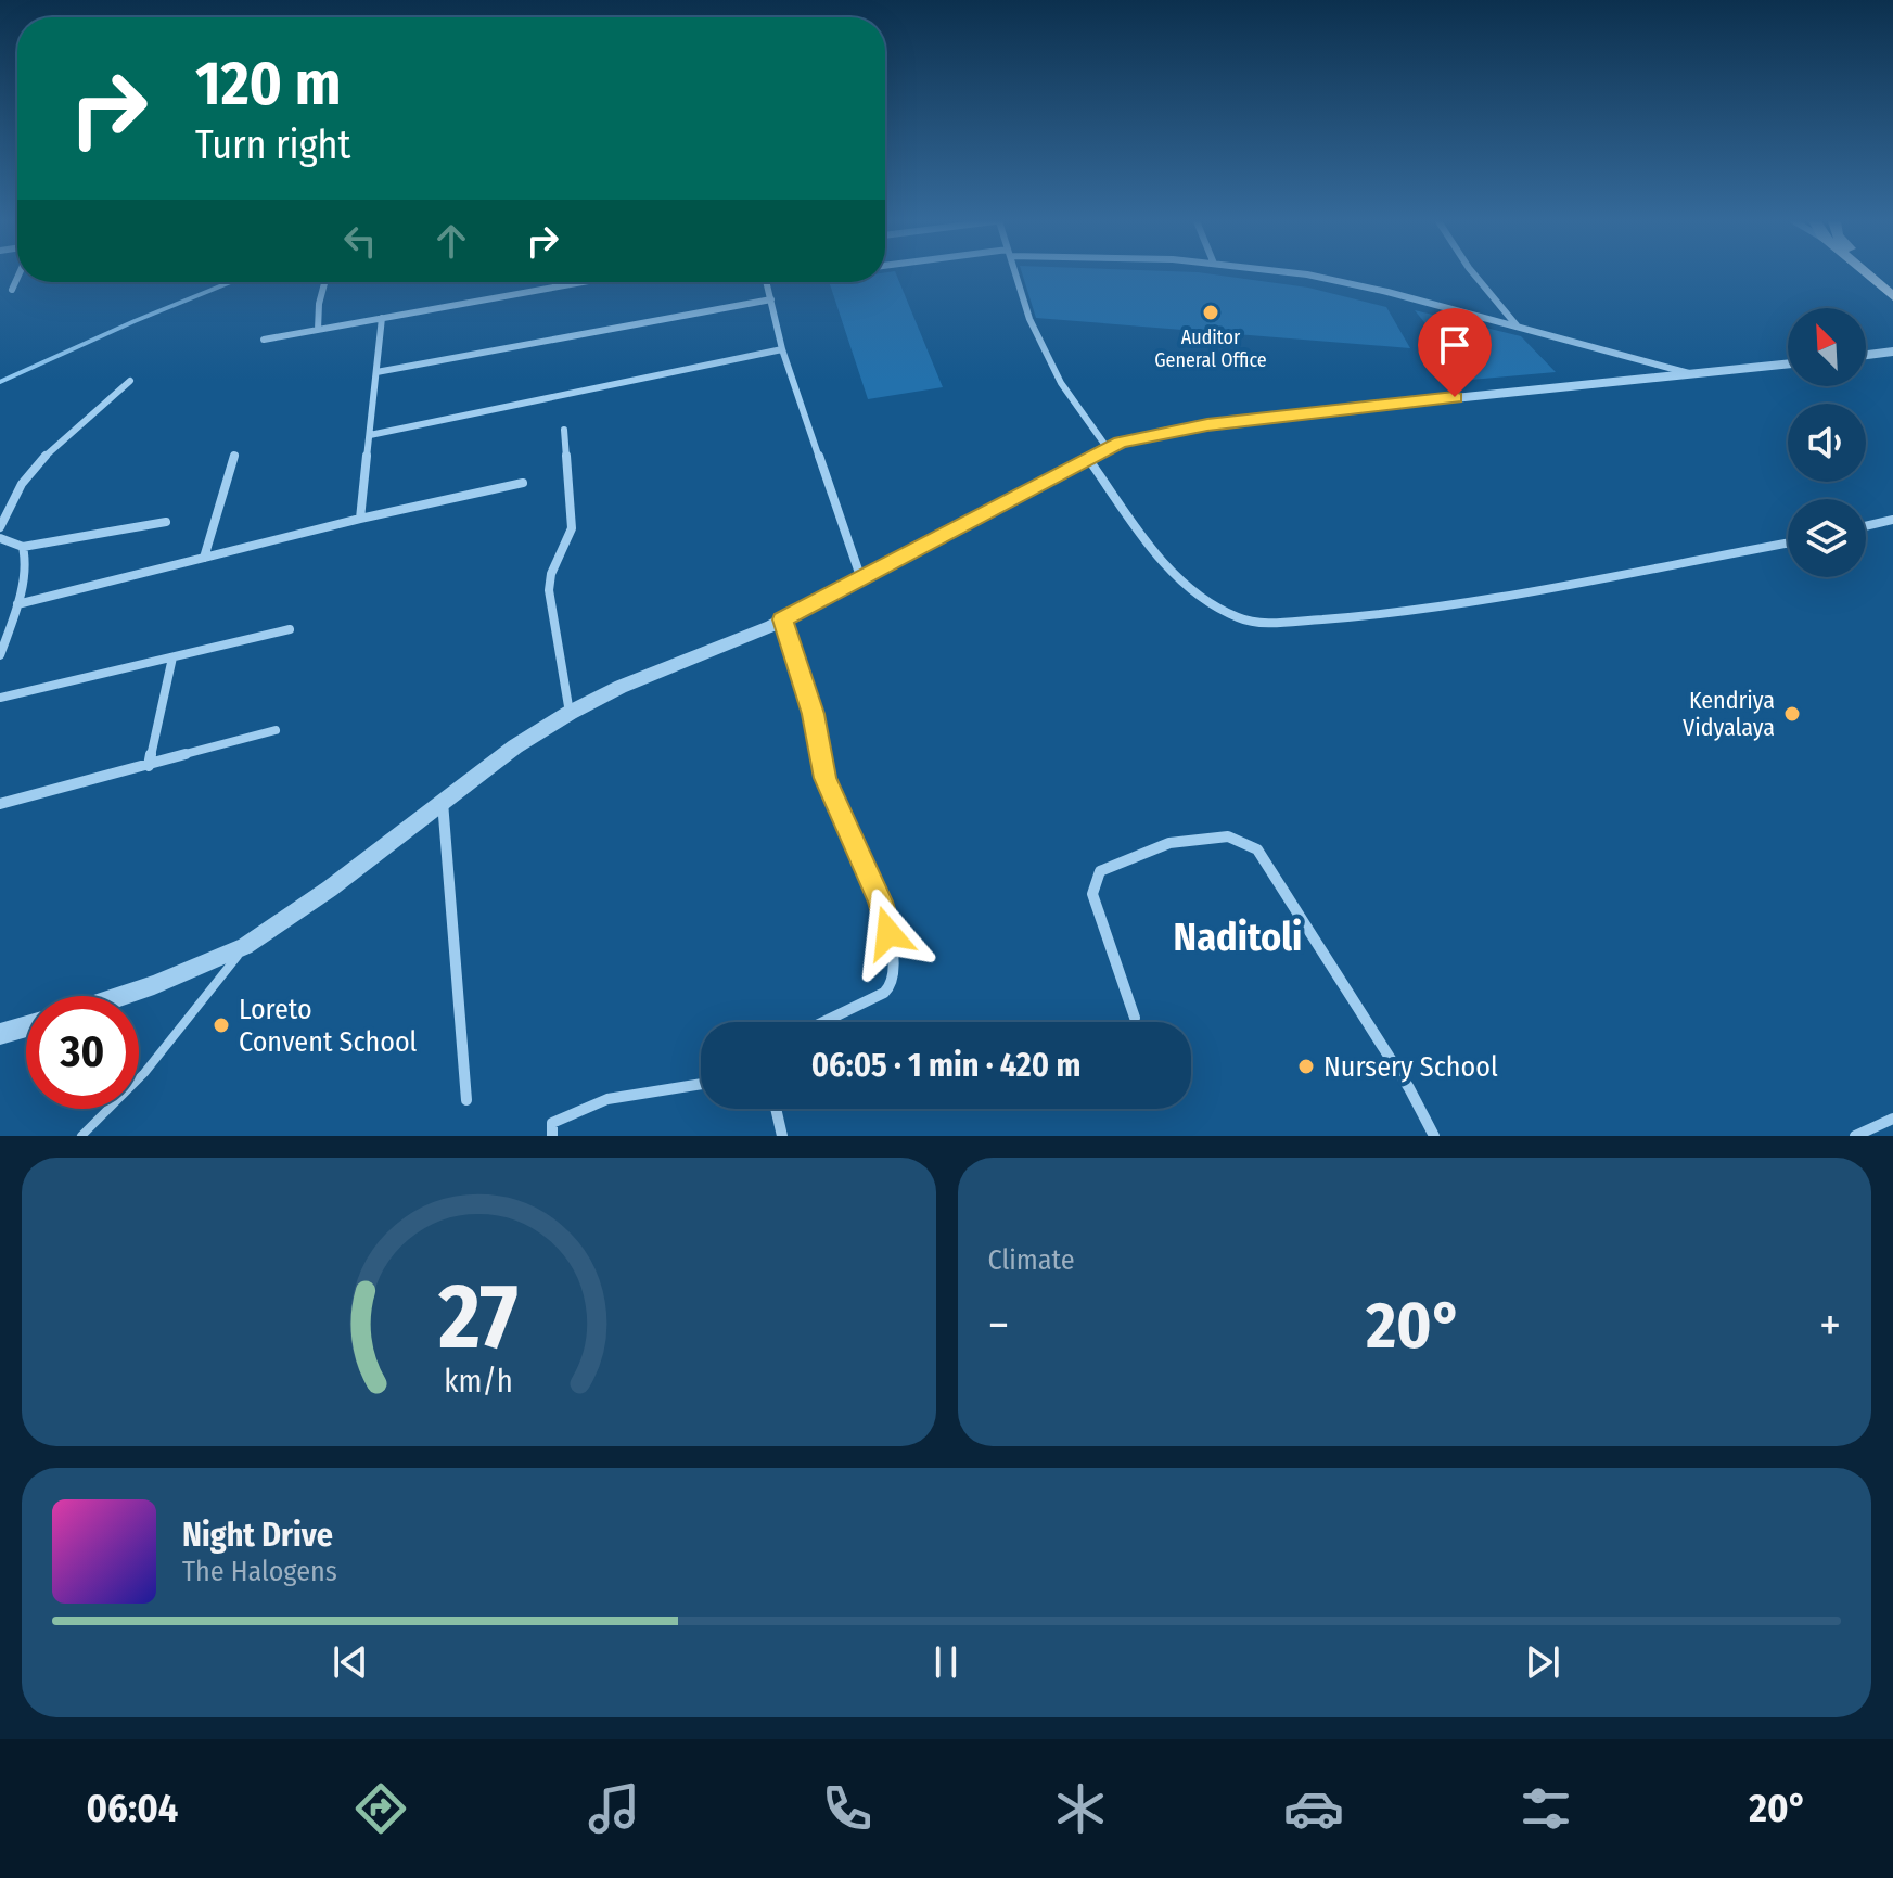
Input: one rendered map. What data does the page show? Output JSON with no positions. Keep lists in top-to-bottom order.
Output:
{
  "districts": ["Naditoli"],
  "places": [
    "Auditor General Office",
    "Kendriya Vidyalaya",
    "Loreto Convent School",
    "Nursery School"
  ],
  "north": "top left",
  "page": {
    "turn": ["120 m", "Turn right"],
    "limit": "30",
    "trip": "06:05 · 1 min · 420 m",
    "tile": "Climate",
    "heat": ["−", "20°", "+"],
    "song": ["Night Drive", "The Halogens"],
    "tabs": ["06:04", "20°"],
    "gauge": ["27", "km/h"]
  }
}
